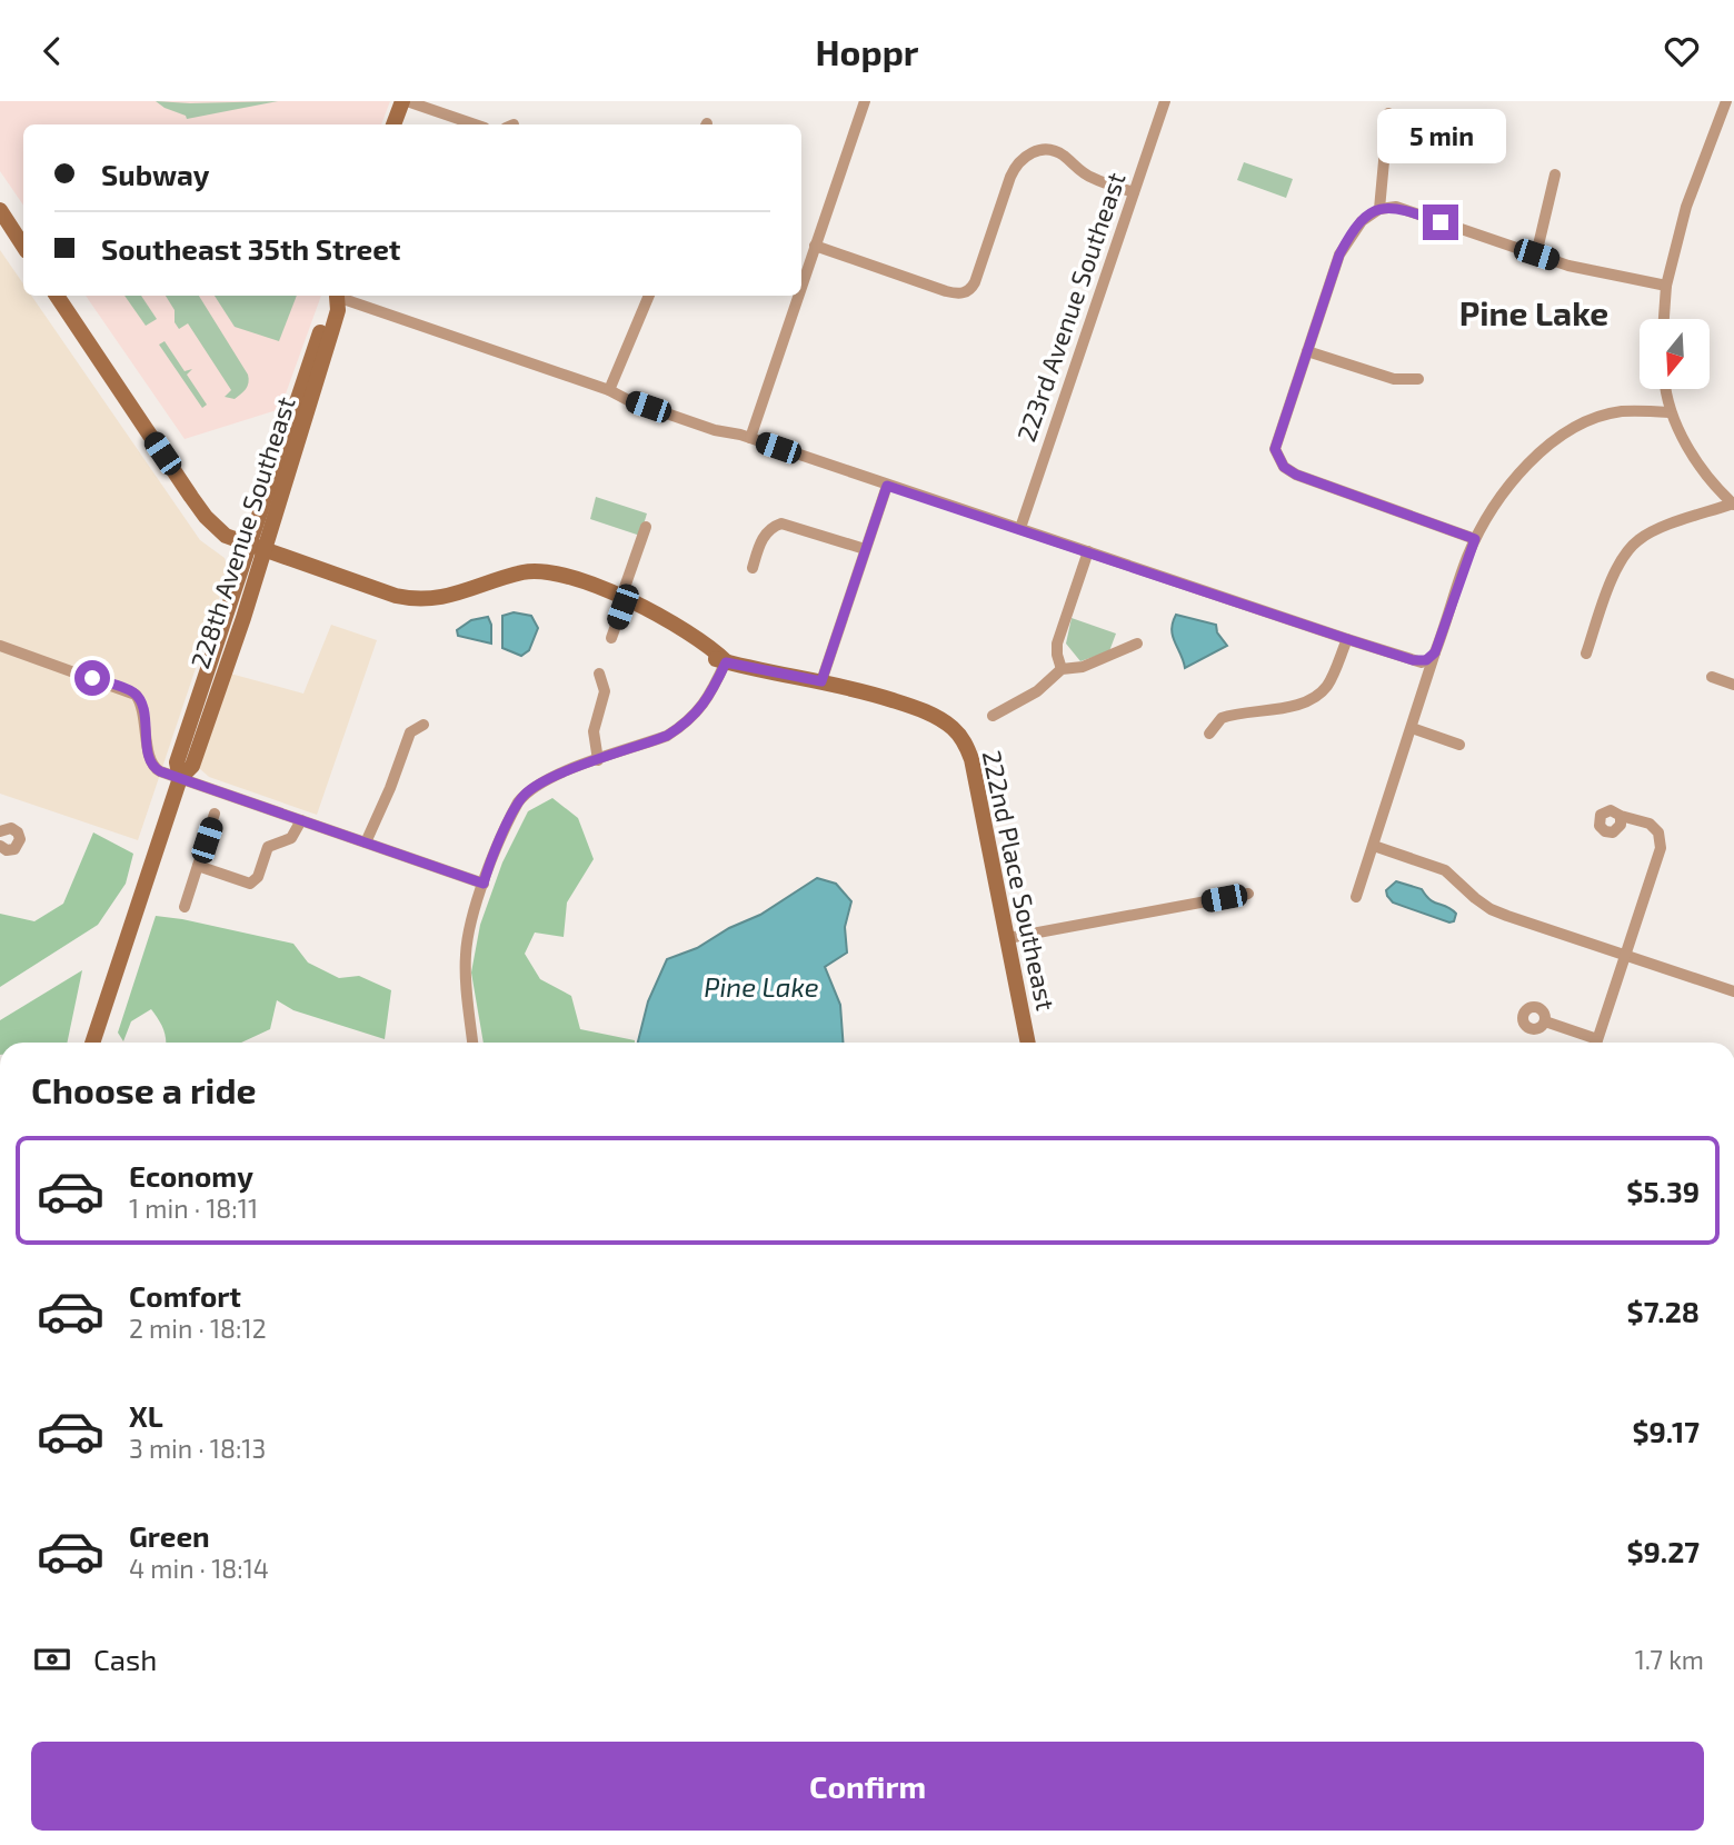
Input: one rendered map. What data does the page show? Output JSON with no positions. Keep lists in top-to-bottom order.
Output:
{
  "streets": {
    "main road": ["228th Avenue Southeast", "222nd Place Southeast"],
    "street": ["223rd Avenue Southeast"]
  },
  "districts": ["Pine Lake"],
  "water": ["Pine Lake"],
  "north": "bottom",
  "page": {
    "header": "Hoppr",
    "bubble": "5 min",
    "banner": ["Subway", "Southeast 35th Street"],
    "heading": "Choose a ride",
    "list": [
      {
        "name": "Economy",
        "note": "1 min · 18:11",
        "value": "$5.39"
      },
      {
        "name": "Comfort",
        "note": "2 min · 18:12",
        "value": "$7.28"
      },
      {
        "name": "XL",
        "note": "3 min · 18:13",
        "value": "$9.17"
      },
      {
        "name": "Green",
        "note": "4 min · 18:14",
        "value": "$9.27"
      }
    ],
    "pay": ["Cash", "1.7 km"],
    "buttons": "Confirm"
  }
}
